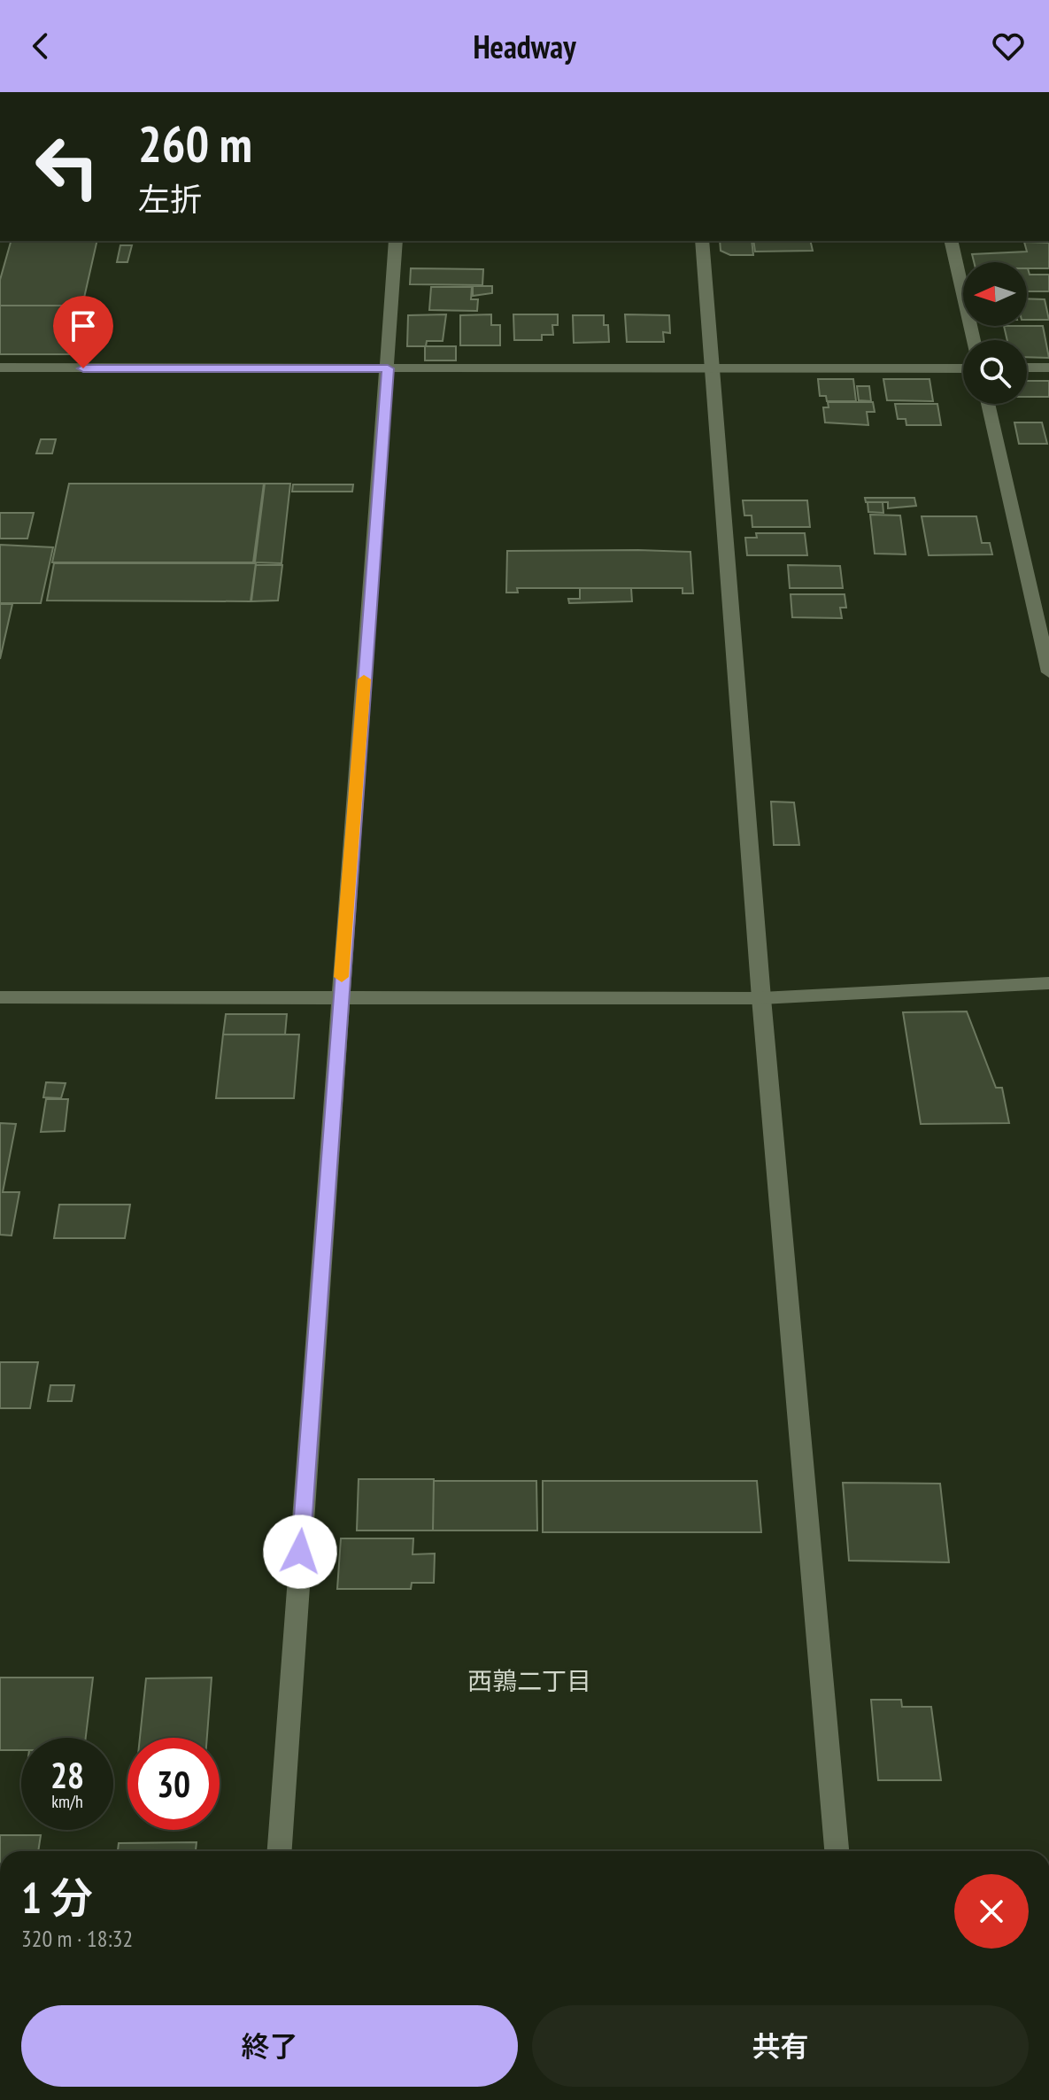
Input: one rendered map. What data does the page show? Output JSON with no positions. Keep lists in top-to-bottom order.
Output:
{
  "districts": ["西鶉二丁目"],
  "north": "left",
  "page": {
    "header": "Headway",
    "turn": ["260 m", "左折"],
    "speed": "28 km/h",
    "limit": "30",
    "heading": ["1 分", "320 m · 18:32"],
    "buttons": ["終了", "共有"]
  }
}
